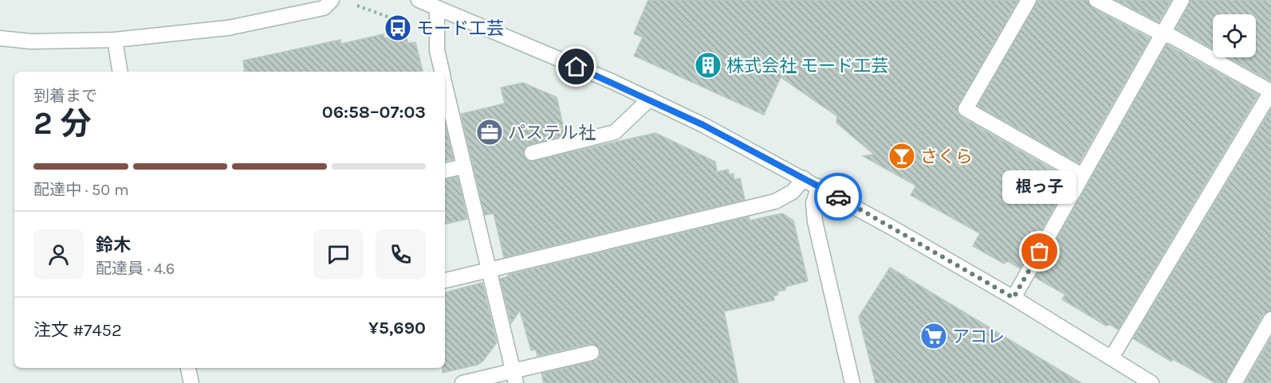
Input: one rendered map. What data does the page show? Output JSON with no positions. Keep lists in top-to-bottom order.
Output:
{
  "places": {
    "bus stop": ["モード工芸"],
    "building": ["株式会社 モード工芸"],
    "office": ["パステル社"],
    "bar": ["さくら"],
    "other": ["根っ子"],
    "supermarket": ["アコレ"]
  },
  "page": {
    "heading": ["2 分", "到着まで", "06:58–07:03"],
    "panel": [
      "鈴木",
      "配達員 · 4.6",
      "注文 #7452",
      "¥5,690"
    ],
    "bar": "配達中 · 50 m",
    "bubble": "根っ子"
  }
}
